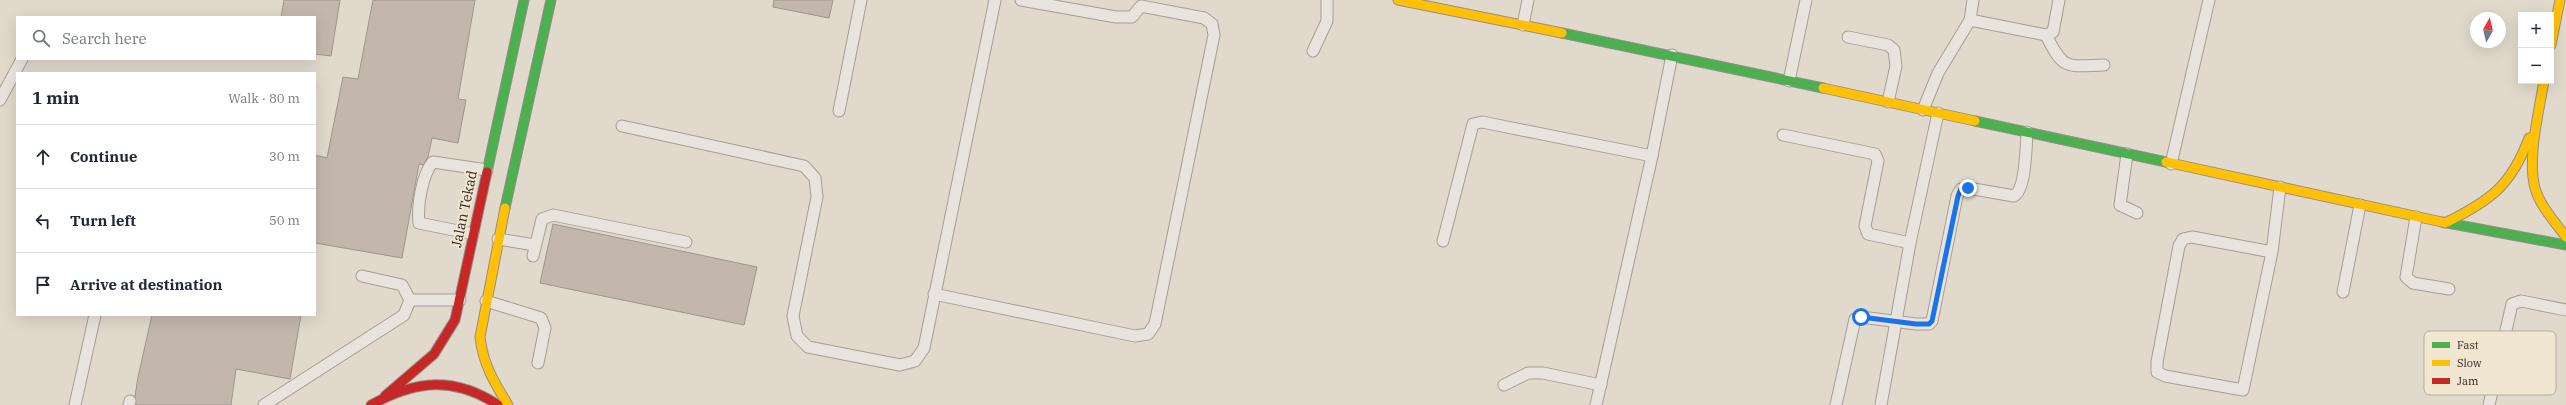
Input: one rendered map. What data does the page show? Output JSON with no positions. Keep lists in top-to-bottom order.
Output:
{
  "streets": {
    "street": ["Jalan Tekad"]
  },
  "legend": ["Fast", "Slow", "Jam"],
  "north": "top",
  "page": {
    "map_buttons": ["+", "−"],
    "search": "Search here",
    "heading": ["1 min", "Walk · 80 m"],
    "list": [
      ["Continue", "30 m"],
      ["Turn left", "50 m"],
      "Arrive at destination"
    ]
  }
}
